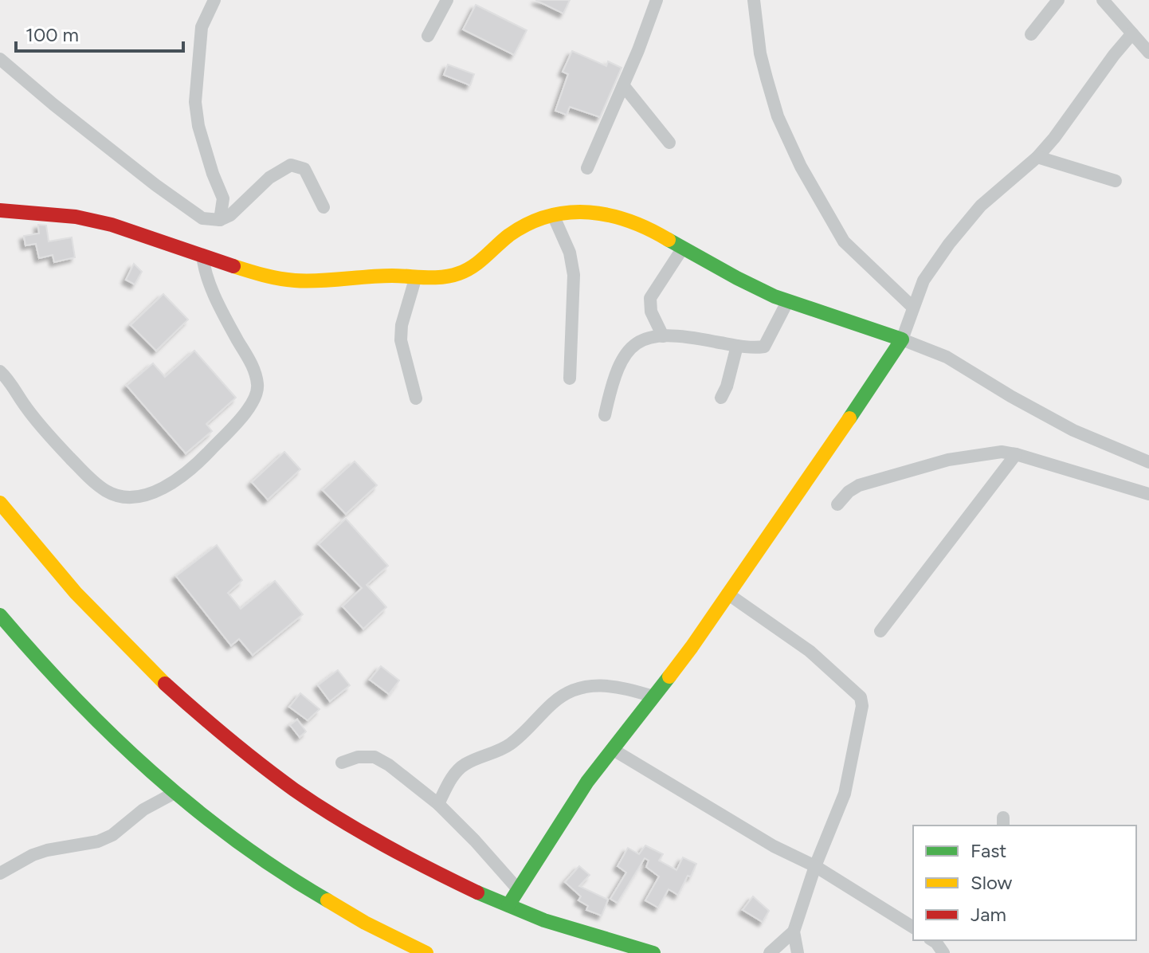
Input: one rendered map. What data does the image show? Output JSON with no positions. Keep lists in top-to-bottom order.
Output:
{
  "legend": ["Fast", "Slow", "Jam"],
  "scale_bar": "100 m"
}
